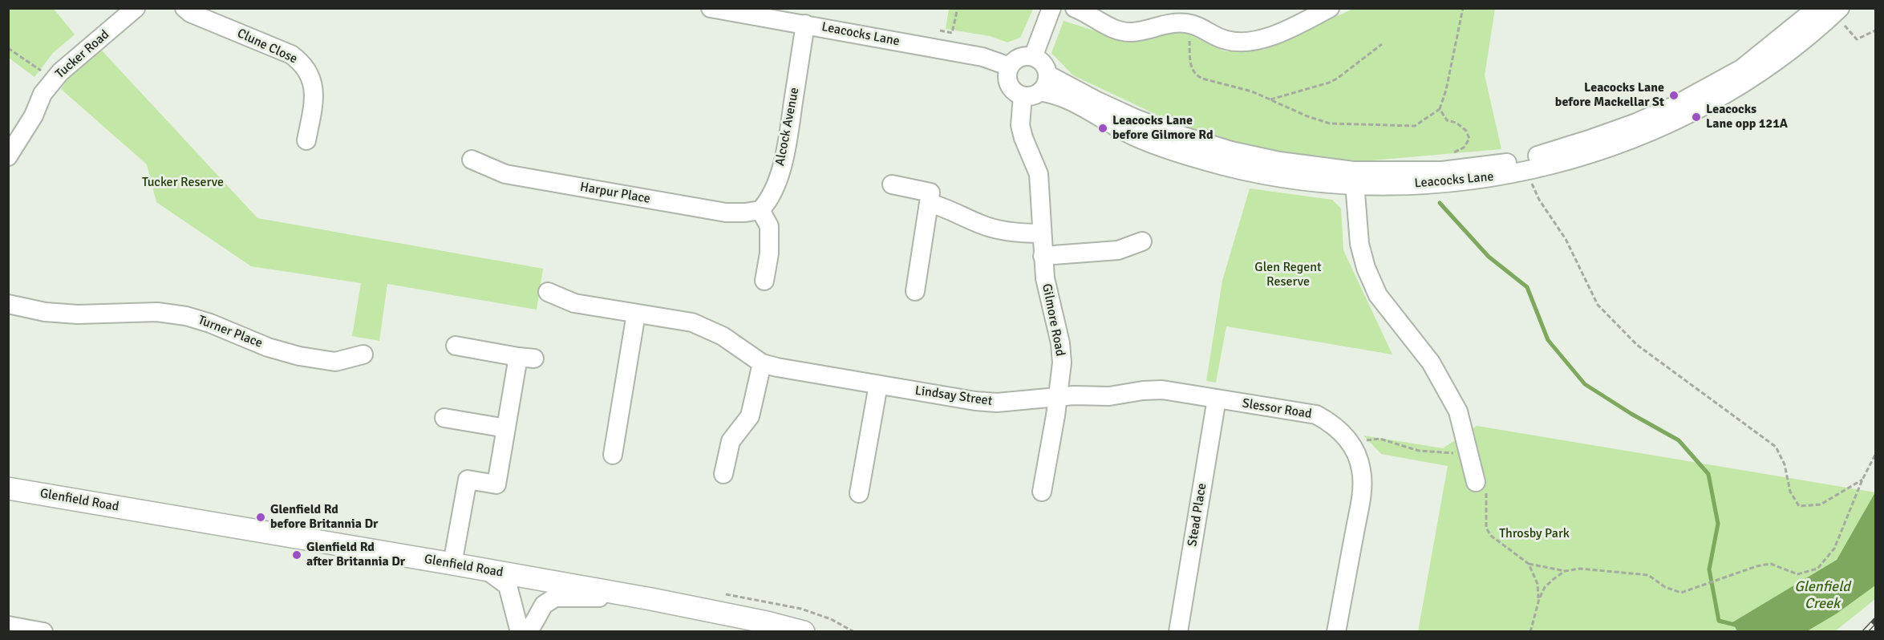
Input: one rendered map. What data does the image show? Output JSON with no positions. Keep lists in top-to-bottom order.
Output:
{
  "streets": {
    "main road": ["Glenfield Road"],
    "street": [
      "Leacocks Lane",
      "Clune Close",
      "Tucker Road",
      "Alcock Avenue",
      "Harpur Place",
      "Gilmore Road",
      "Turner Place",
      "Lindsay Street",
      "Slessor Road",
      "Stead Place"
    ]
  },
  "crossings": [
    ["Leacocks Lane", "Alcock Avenue"],
    ["Leacocks Lane", "Gilmore Road"],
    ["Alcock Avenue", "Harpur Place"],
    ["Gilmore Road", "Lindsay Street"],
    ["Gilmore Road", "Slessor Road"],
    ["Lindsay Street", "Slessor Road"],
    ["Slessor Road", "Stead Place"]
  ],
  "water": ["Glenfield Creek"],
  "parks": ["Tucker Reserve", "Glen Regent Reserve", "Throsby Park"],
  "places": [
    "Leacocks Lane before Mackellar St",
    "Leacocks Lane opp 121A",
    "Leacocks Lane before Gilmore Rd",
    "Glenfield Rd before Britannia Dr",
    "Glenfield Rd after Britannia Dr"
  ]
}
